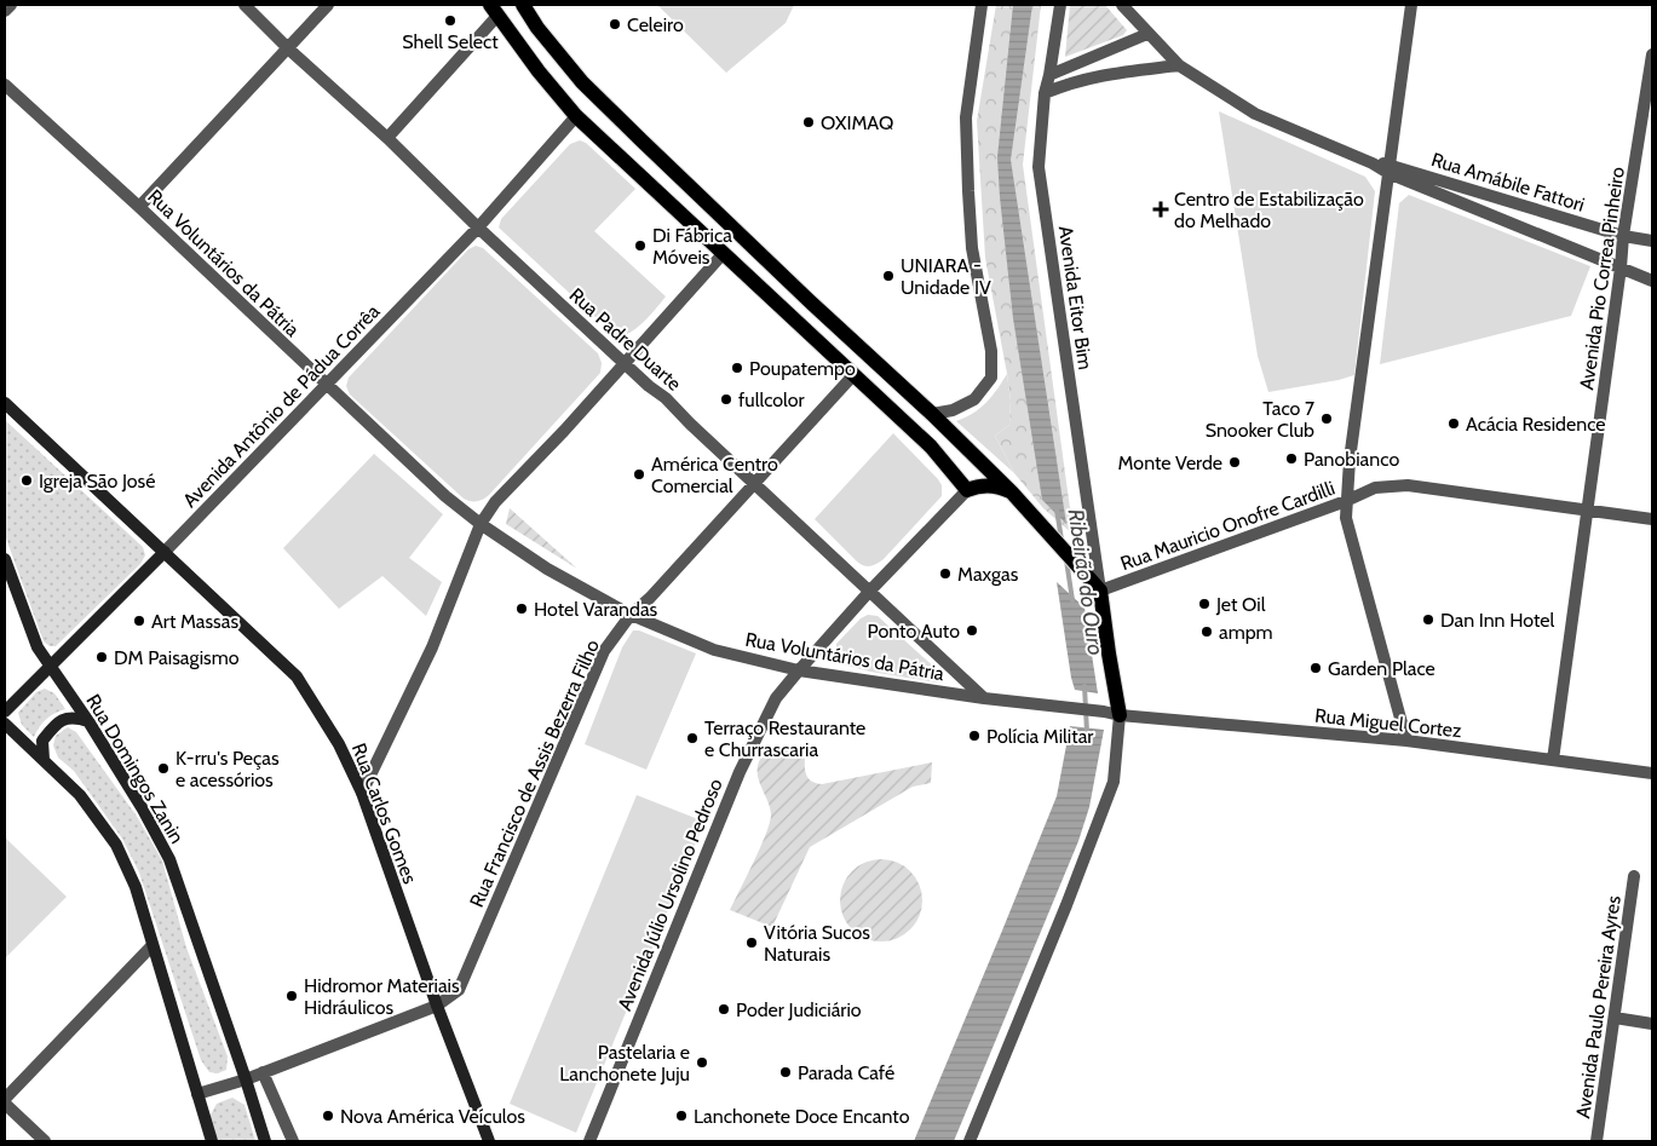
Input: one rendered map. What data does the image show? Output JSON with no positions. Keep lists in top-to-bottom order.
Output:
{
  "streets": {
    "street": [
      "Rua Amábile Fattori",
      "Rua Voluntários da Pátria",
      "Avenida Pio Correa Pinheiro",
      "Avenida Eitor Bim",
      "Rua Padre Duarte",
      "Avenida Antônio de Pádua Corrêa",
      "Rua Mauricio Onofre Cardilli",
      "Rua Miguel Cortez",
      "Rua Domingos Zanin",
      "Rua Francisco de Assis Bezerra Filho",
      "Rua Carlos Gomes",
      "Avenida Júlio Ursolino Pedroso",
      "Avenida Paulo Pereira Ayres"
    ]
  },
  "crossings": [
    ["Rua Amábile Fattori", "Avenida Pio Correa Pinheiro"],
    ["Rua Voluntários da Pátria", "Rua Padre Duarte"],
    ["Rua Voluntários da Pátria", "Avenida Antônio de Pádua Corrêa"],
    ["Rua Voluntários da Pátria", "Rua Miguel Cortez"],
    ["Rua Voluntários da Pátria", "Rua Francisco de Assis Bezerra Filho"],
    ["Rua Voluntários da Pátria", "Avenida Júlio Ursolino Pedroso"],
    ["Avenida Pio Correa Pinheiro", "Rua Mauricio Onofre Cardilli"],
    ["Avenida Pio Correa Pinheiro", "Rua Miguel Cortez"],
    ["Avenida Eitor Bim", "Rua Mauricio Onofre Cardilli"],
    ["Rua Padre Duarte", "Avenida Antônio de Pádua Corrêa"],
    ["Rua Padre Duarte", "Rua Francisco de Assis Bezerra Filho"],
    ["Rua Padre Duarte", "Avenida Júlio Ursolino Pedroso"],
    ["Avenida Antônio de Pádua Corrêa", "Rua Domingos Zanin"],
    ["Avenida Antônio de Pádua Corrêa", "Rua Carlos Gomes"],
    ["Rua Domingos Zanin", "Rua Francisco de Assis Bezerra Filho"],
    ["Rua Francisco de Assis Bezerra Filho", "Rua Carlos Gomes"]
  ],
  "water": ["Ribeirão do Ouro"],
  "places": {
    "other": [
      "Shell Select",
      "Celeiro",
      "OXIMAQ",
      "Di Fábrica Móveis",
      "UNIARA - Unidade IV",
      "Poupatempo",
      "fullcolor",
      "Taco 7 Snooker Club",
      "Acácia Residence",
      "Panobianco",
      "Monte Verde",
      "América Centro Comercial",
      "Igreja São José",
      "Maxgas",
      "Jet Oil",
      "Hotel Varandas",
      "Dan Inn Hotel",
      "Art Massas",
      "Ponto Auto",
      "ampm",
      "DM Paisagismo",
      "Garden Place",
      "Polícia Militar",
      "Terraço Restaurante e Churrascaria",
      "K-rru's Peças e acessórios",
      "Vitória Sucos Naturais",
      "Hidromor Materiais Hidráulicos",
      "Poder Judiciário",
      "Pastelaria e Lanchonete Juju",
      "Parada Café",
      "Nova América Veículos",
      "Lanchonete Doce Encanto"
    ],
    "health": ["Centro de Estabilização do Melhado"]
  }
}
